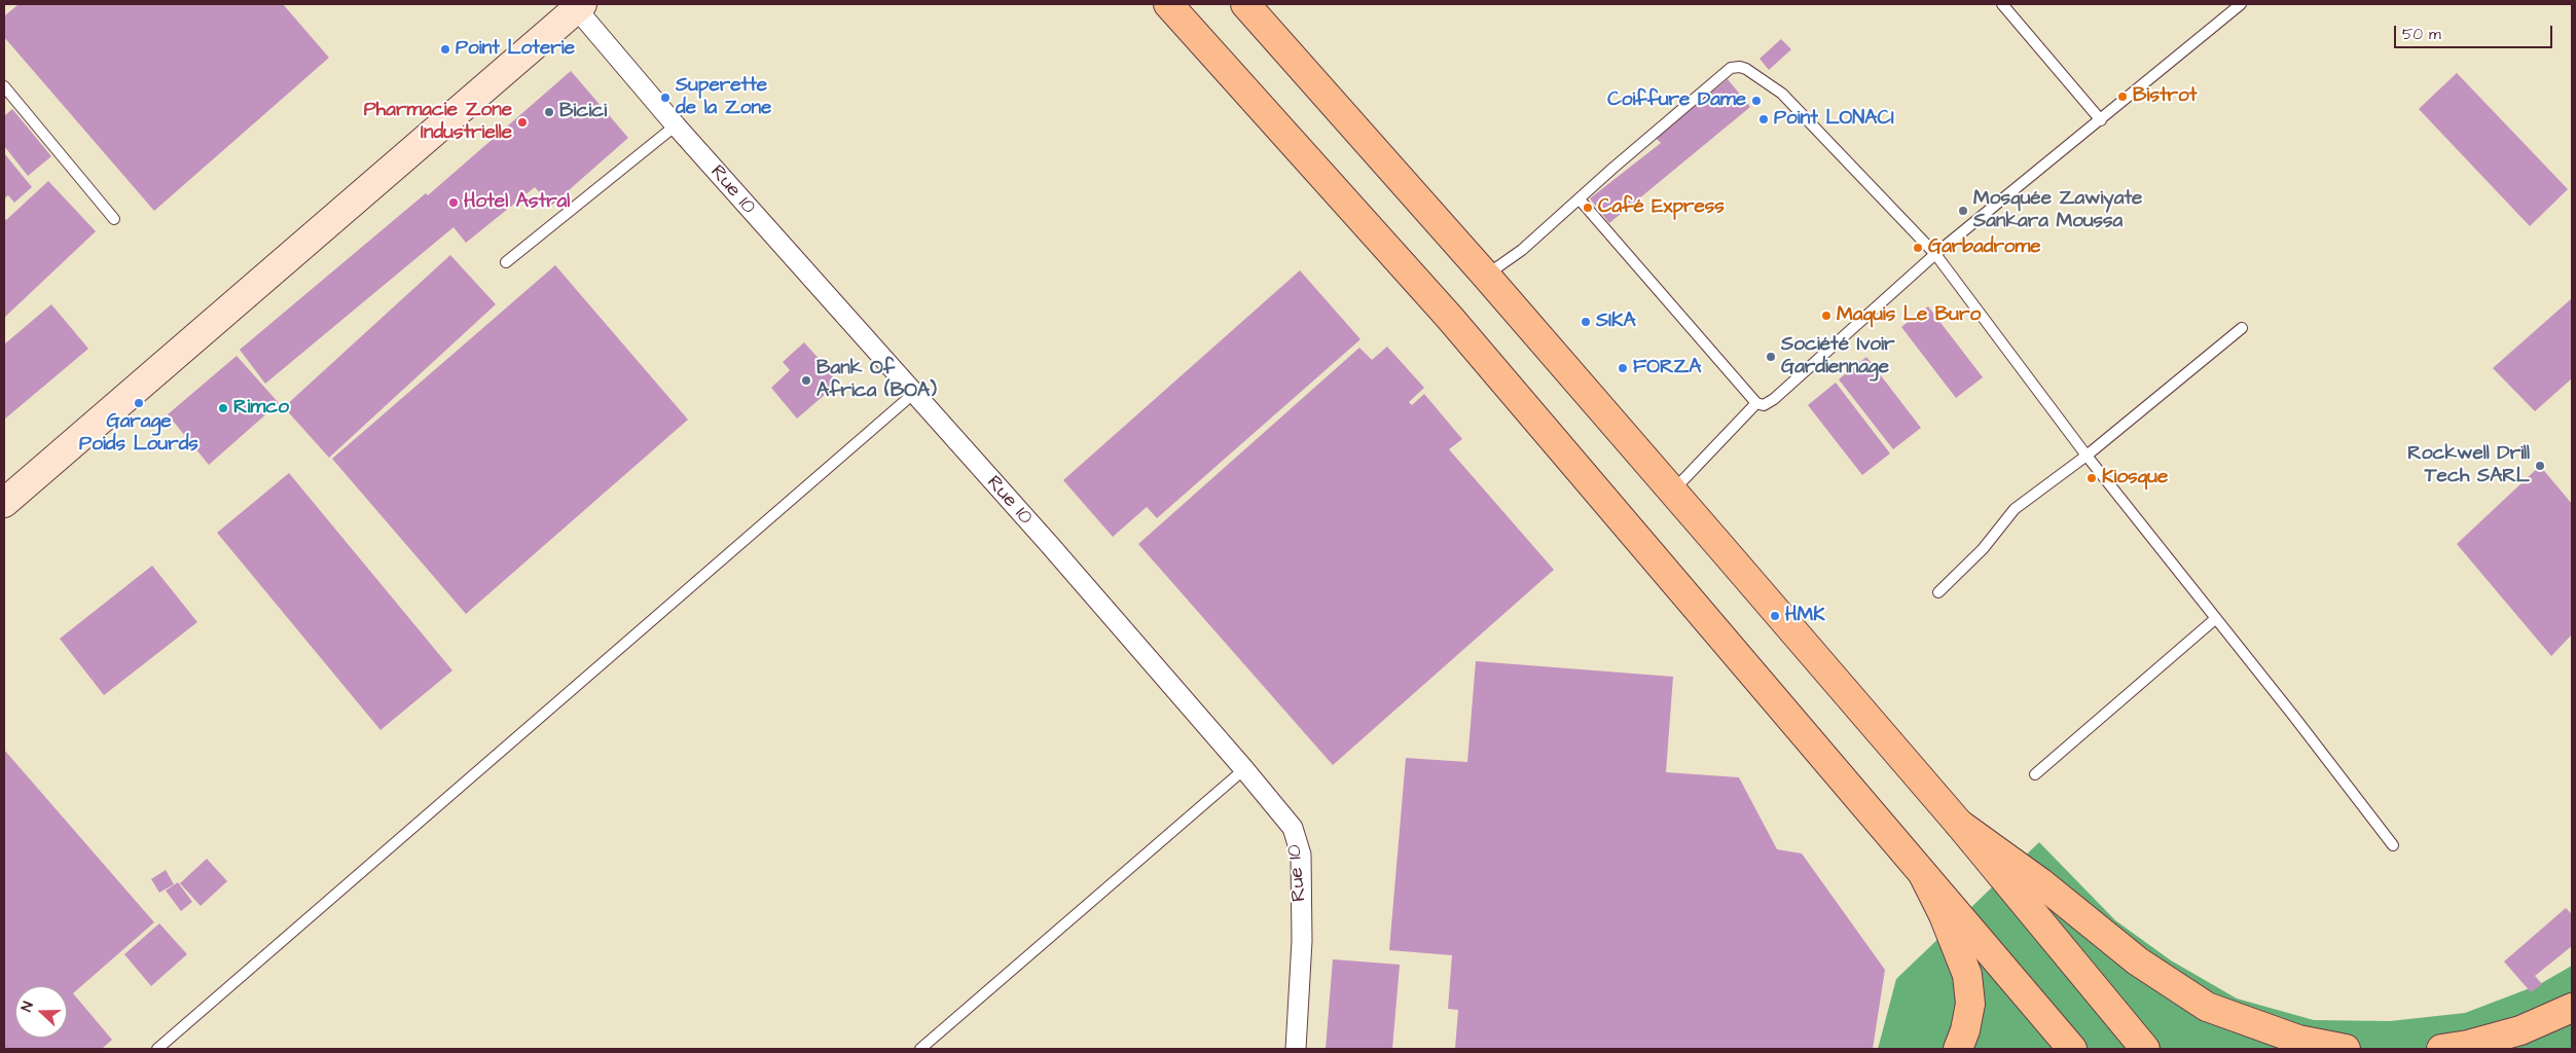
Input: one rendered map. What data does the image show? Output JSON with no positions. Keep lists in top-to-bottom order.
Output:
{
  "streets": {
    "street": ["Rue 10"]
  },
  "places": [
    "Point Loterie",
    "Bistrot",
    "Superette de la Zone",
    "Coiffure Dame",
    "Bicici",
    "Point LONACI",
    "Pharmacie Zone Industrielle",
    "Hotel Astral",
    "Café Express",
    "Mosquée Zawiyate Sankara Moussa",
    "Garbadrome",
    "Maquis Le Buro",
    "SIKA",
    "Société Ivoir Gardiennage",
    "FORZA",
    "Bank Of Africa (BOA)",
    "Garage Poids Lourds",
    "Rimco",
    "Rockwell Drill Tech SARL",
    "Kiosque",
    "HMK"
  ],
  "scale_bar": "50 m",
  "north": "left"
}
